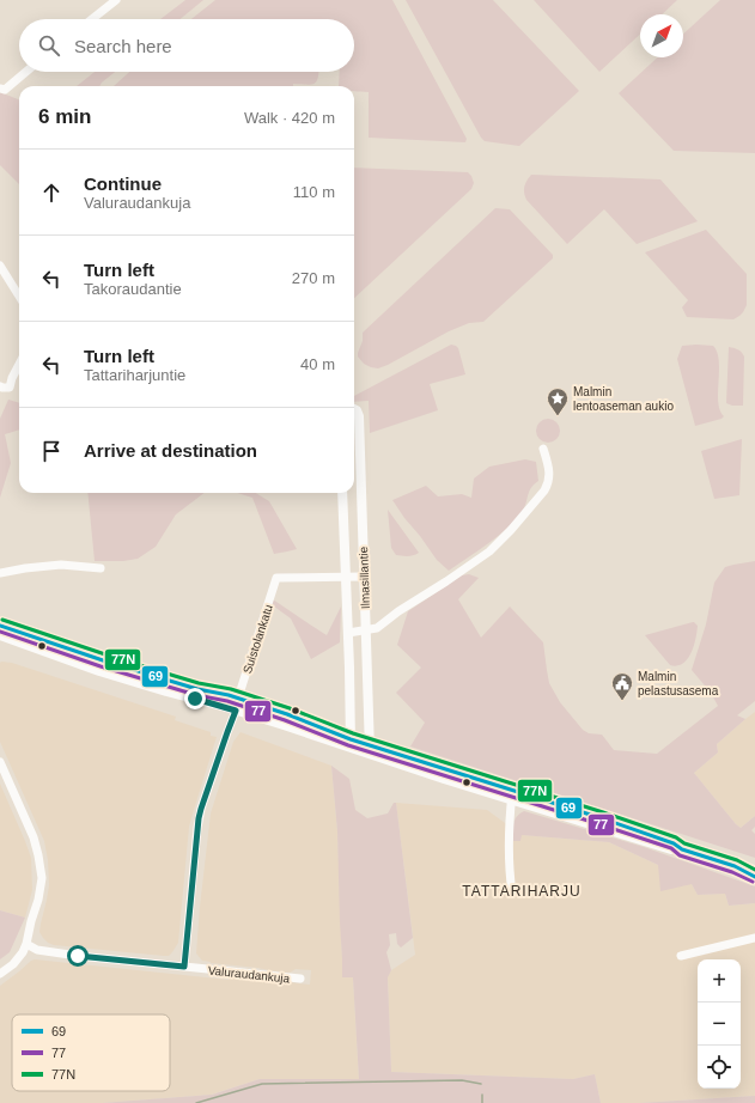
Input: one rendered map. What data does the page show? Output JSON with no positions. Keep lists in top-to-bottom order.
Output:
{
  "streets": {
    "main road": ["Ilmasillantie"],
    "street": ["Suistolankatu", "Valuraudankuja"]
  },
  "crossings": [
    ["Ilmasillantie", "Suistolankatu"],
    ["Suistolankatu", "Valuraudankuja"]
  ],
  "districts": ["TATTARIHARJU"],
  "places": {
    "place": ["Malmin lentoaseman aukio"],
    "public building": ["Malmin pelastusasema"]
  },
  "lines": ["transit line 77N", "transit line 69", "transit line 77"],
  "legend": ["69", "77", "77N"],
  "north": "top right",
  "page": {
    "search": "Search here",
    "heading": ["6 min", "Walk · 420 m"],
    "list": [
      ["Continue", "Valuraudankuja", "110 m"],
      ["Turn left", "Takoraudantie", "270 m"],
      ["Turn left", "Tattariharjuntie", "40 m"],
      "Arrive at destination"
    ],
    "map_buttons": ["+", "−"]
  }
}
